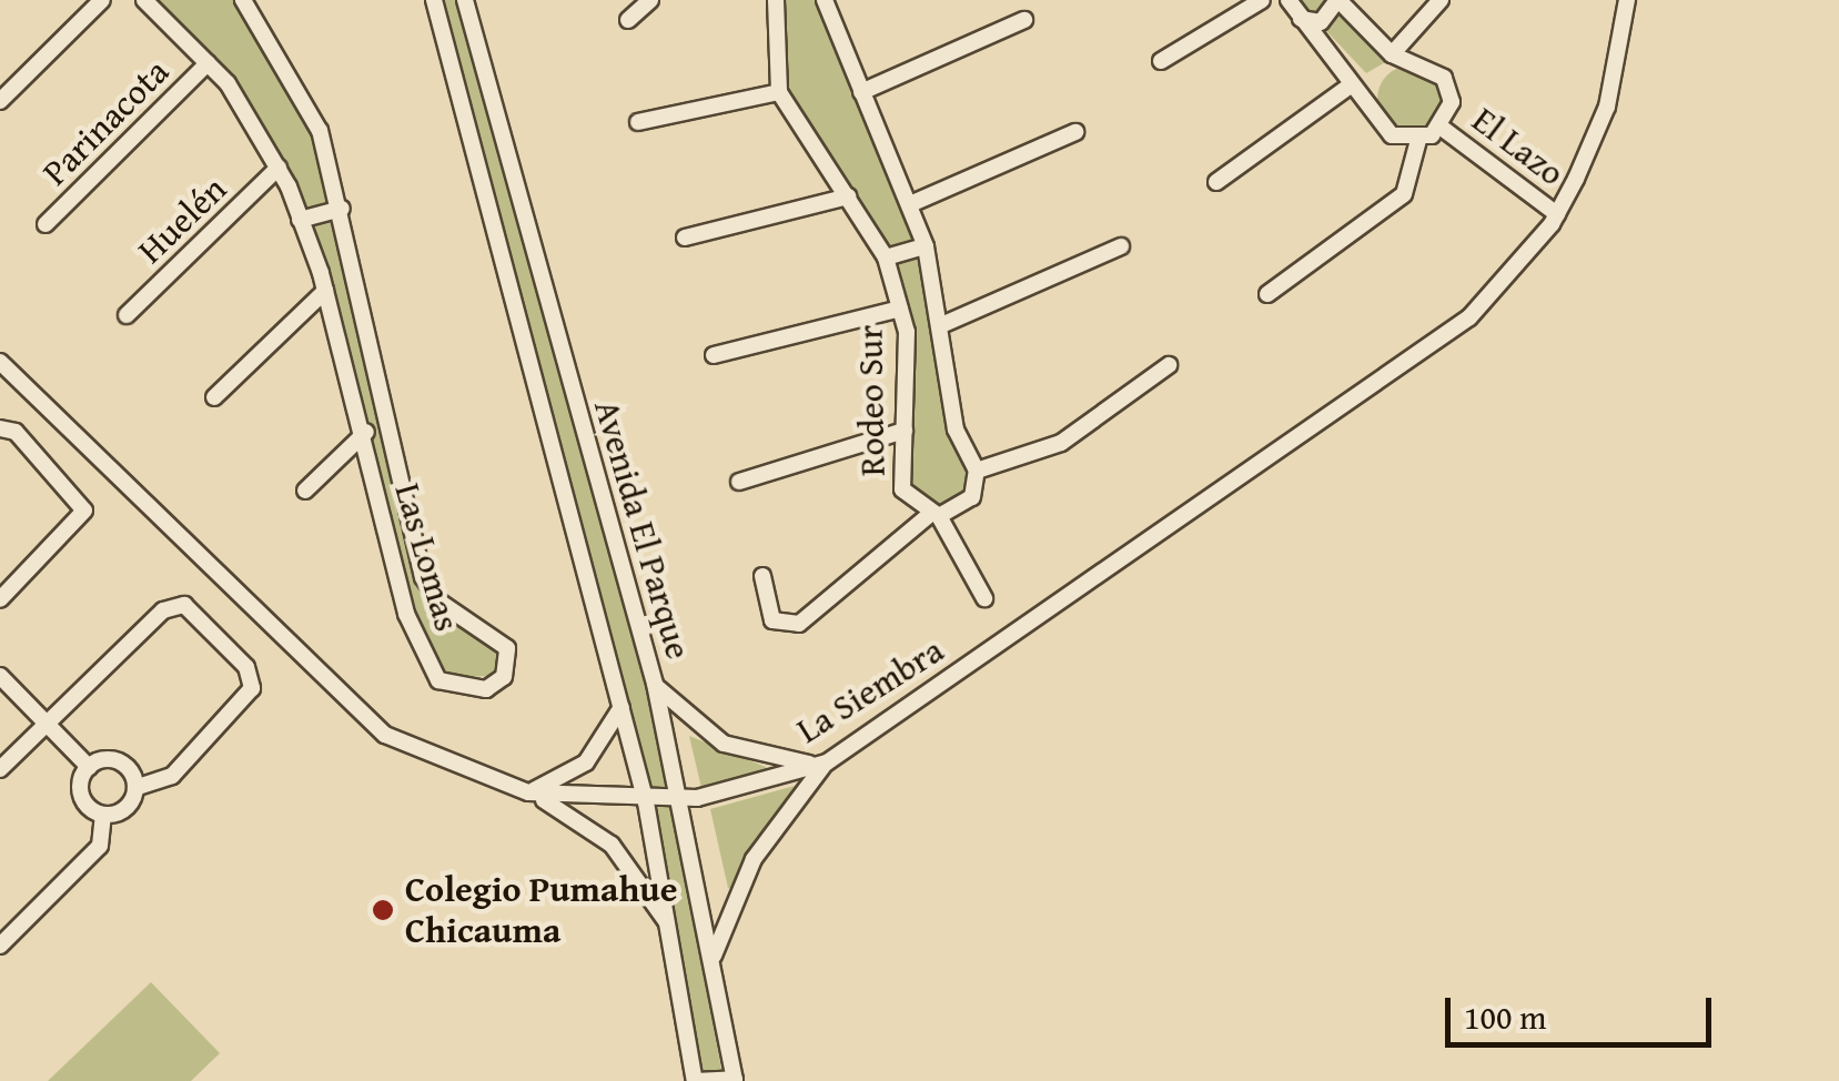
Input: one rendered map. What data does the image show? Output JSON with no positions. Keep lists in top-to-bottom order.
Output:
{
  "streets": {
    "street": [
      "Parinacota",
      "El Lazo",
      "Huelén",
      "Rodeo Sur",
      "Avenida El Parque",
      "Las Lomas",
      "La Siembra"
    ]
  },
  "crossings": [
    ["Parinacota", "Las Lomas"],
    ["El Lazo", "La Siembra"],
    ["Huelén", "Las Lomas"],
    ["Avenida El Parque", "La Siembra"]
  ],
  "places": ["Colegio Pumahue Chicauma"],
  "scale_bar": "100 m"
}
